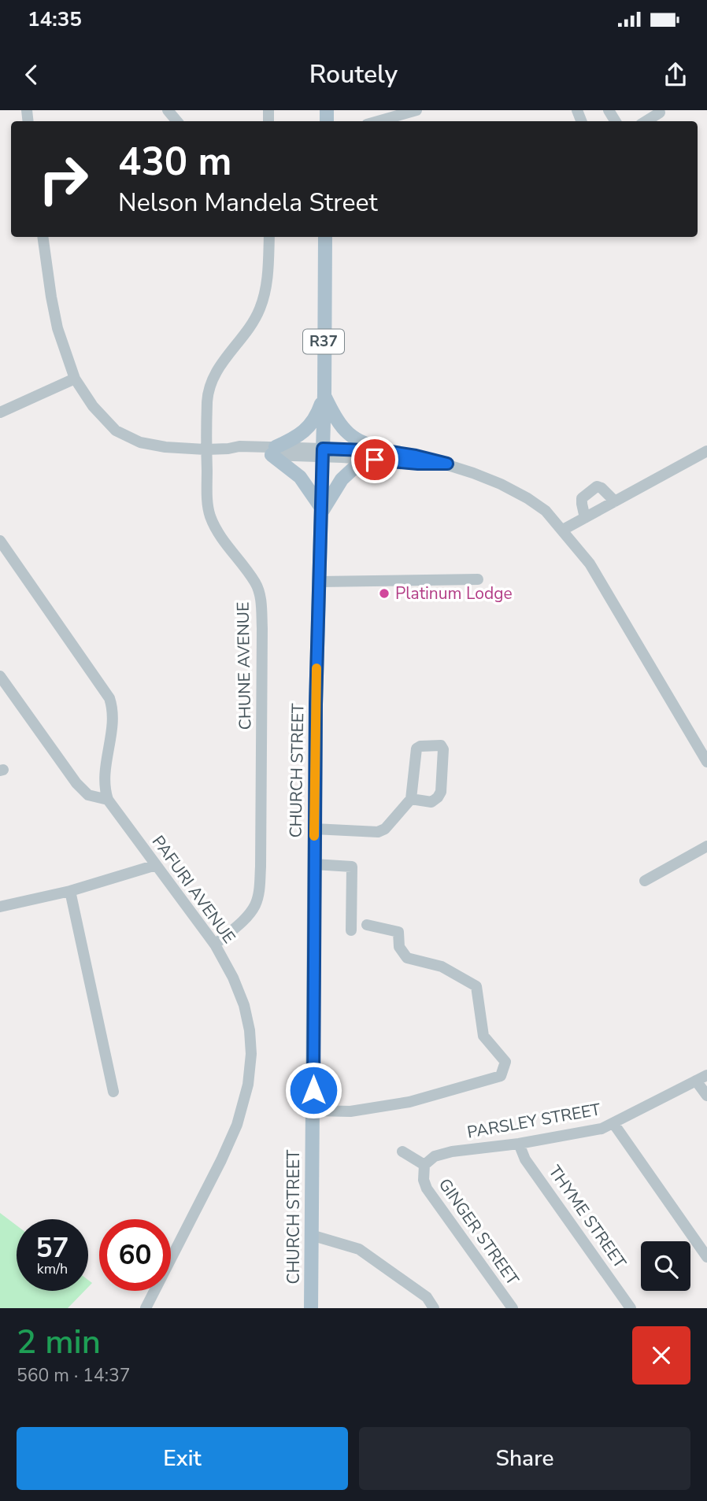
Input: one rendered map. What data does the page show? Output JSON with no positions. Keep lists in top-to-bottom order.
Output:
{
  "streets": {
    "main road": ["R37", "CHURCH STREET"],
    "street": [
      "CHUNE AVENUE",
      "PAFURI AVENUE",
      "PARSLEY STREET",
      "THYME STREET",
      "GINGER STREET"
    ]
  },
  "crossings": [
    ["CHUNE AVENUE", "PAFURI AVENUE"],
    ["PARSLEY STREET", "THYME STREET"],
    ["PARSLEY STREET", "GINGER STREET"]
  ],
  "places": ["Platinum Lodge"],
  "page": {
    "status": "14:35",
    "header": "Routely",
    "turn": ["430 m", "Nelson Mandela Street"],
    "speed": "57 km/h",
    "limit": "60",
    "heading": ["2 min", "560 m · 14:37"],
    "buttons": ["Exit", "Share"]
  }
}
